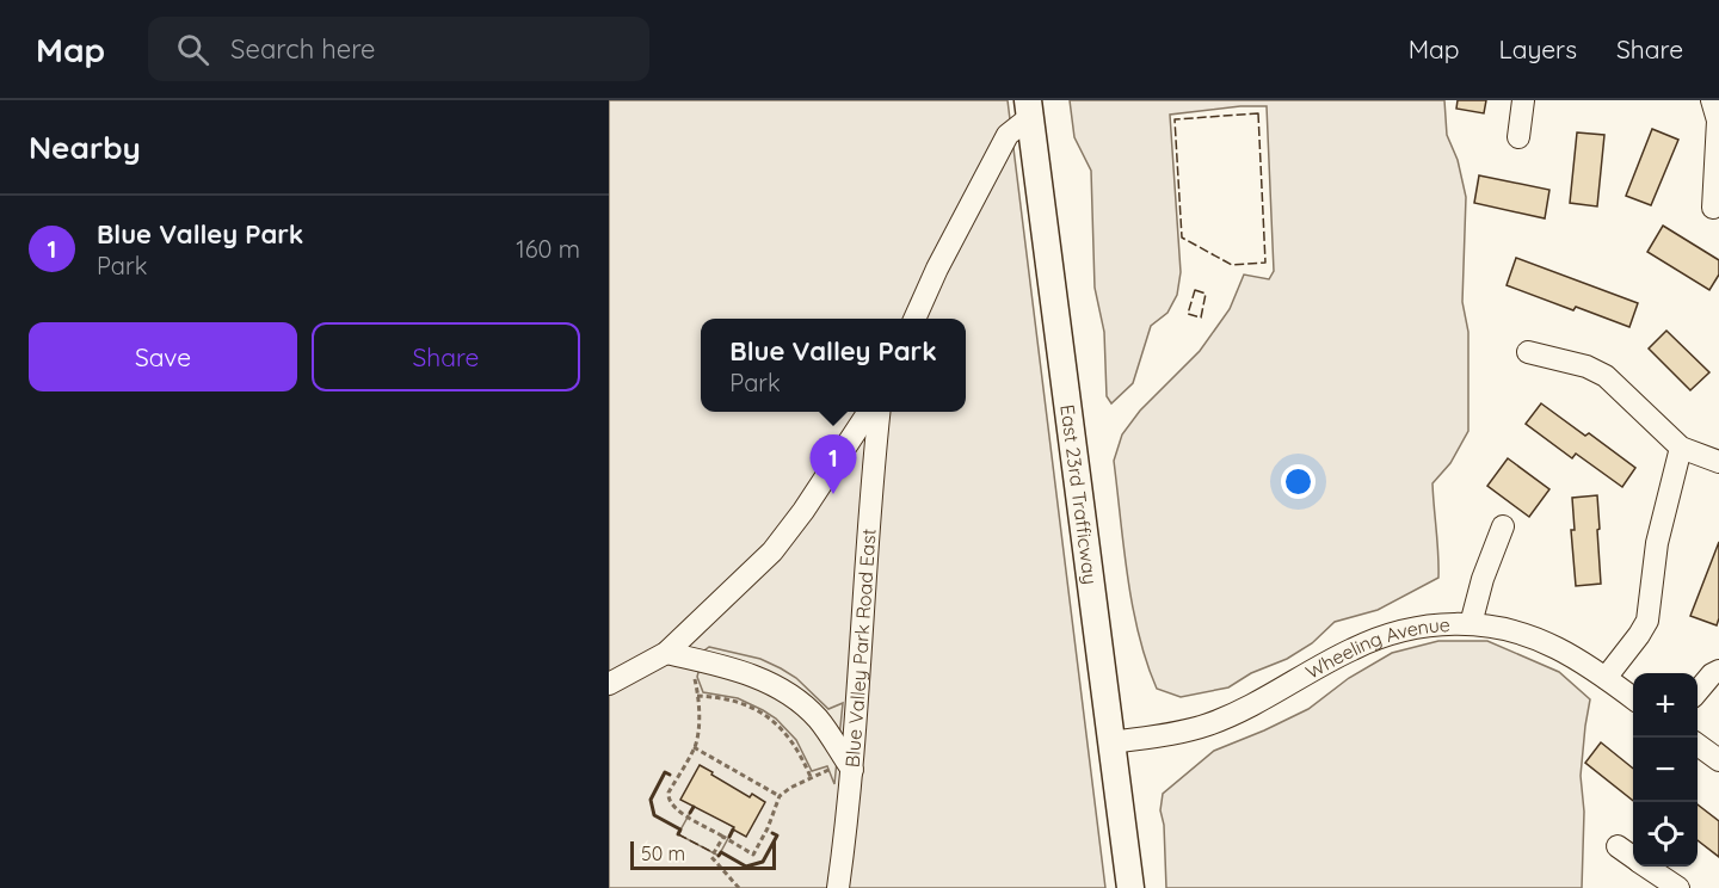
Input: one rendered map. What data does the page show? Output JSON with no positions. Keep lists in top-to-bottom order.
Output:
{
  "streets": {
    "main road": ["East 23rd Trafficway"],
    "street": ["Blue Valley Park Road East", "Wheeling Avenue"]
  },
  "crossings": [
    ["East 23rd Trafficway", "Wheeling Avenue"]
  ],
  "scale_bar": "50 m",
  "page": {
    "header": "Map",
    "search": "Search here",
    "nav": ["Map", "Layers", "Share"],
    "heading": "Nearby",
    "list": [
      {
        "mark": "1",
        "name": "Blue Valley Park",
        "note": "Park",
        "value": "160 m"
      }
    ],
    "buttons": ["Save", "Share"],
    "popup": ["Blue Valley Park", "Park"],
    "pins": "1",
    "map_buttons": ["+", "−"],
    "scale": "50 m"
  }
}
